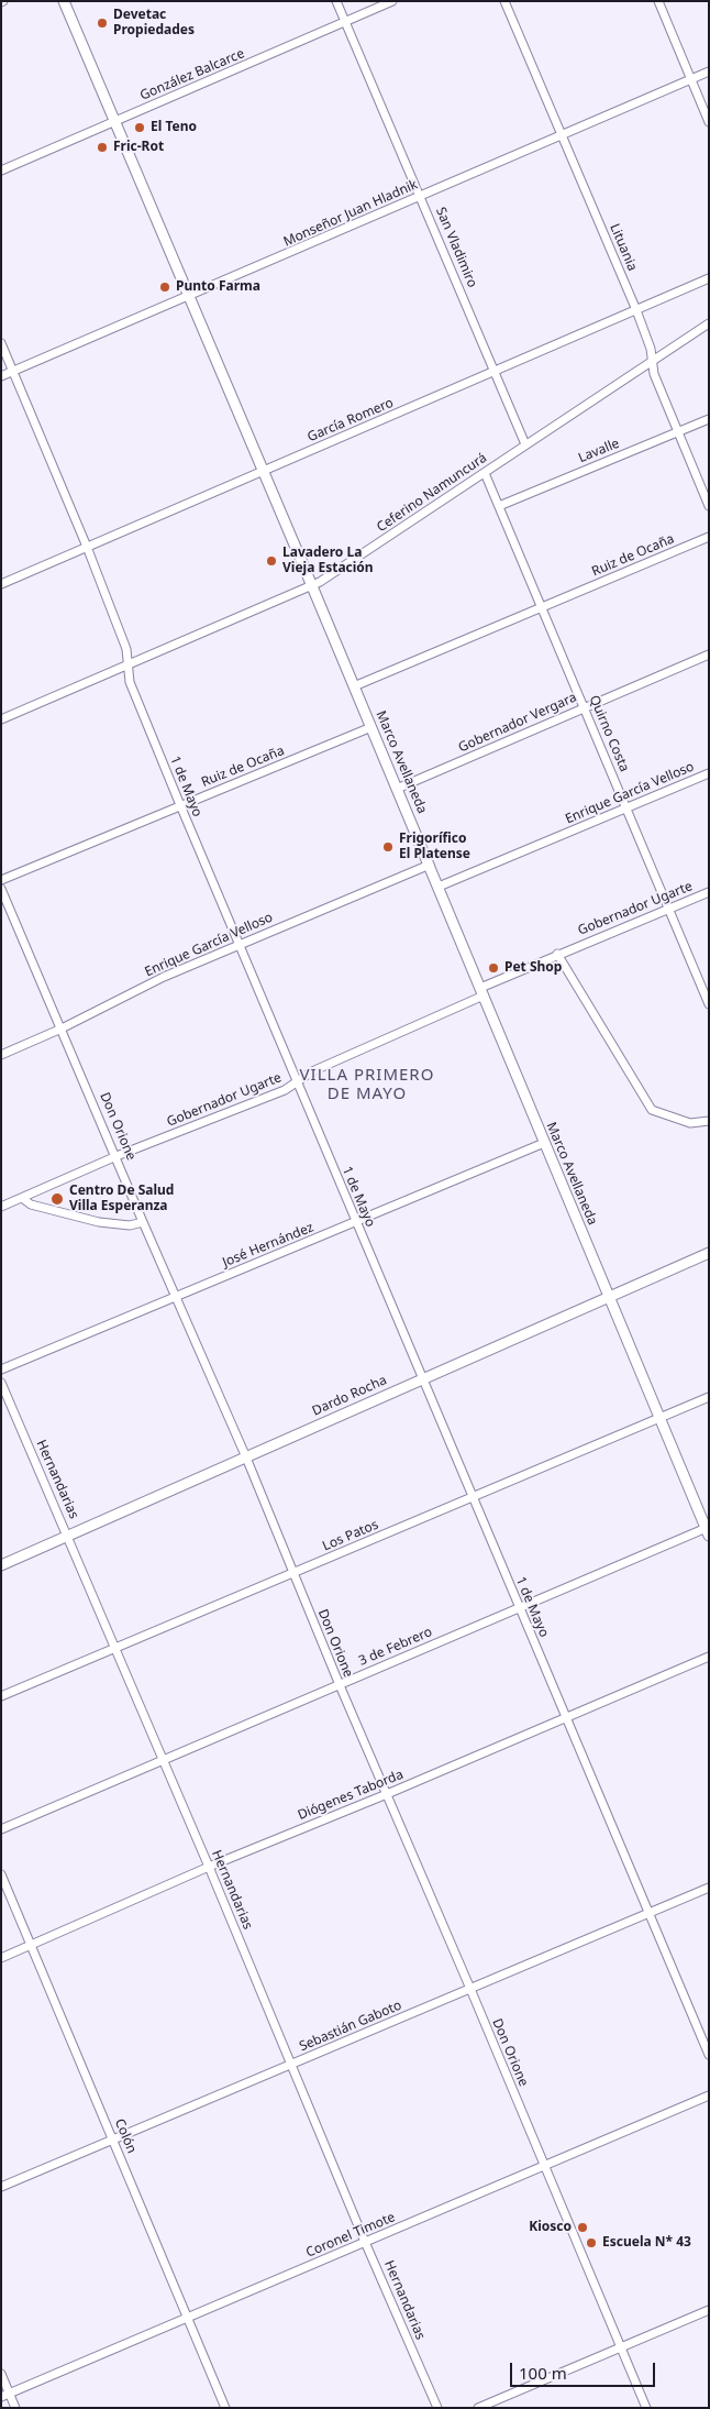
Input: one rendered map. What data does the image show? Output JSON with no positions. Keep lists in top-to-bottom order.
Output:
{
  "streets": {
    "street": [
      "González Balcarce",
      "Monseñor Juan Hladnik",
      "San Vladimiro",
      "Lituania",
      "García Romero",
      "Lavalle",
      "Ceferino Namuncurá",
      "Ruiz de Ocaña",
      "Gobernador Vergara",
      "Quirno Costa",
      "Marco Avellaneda",
      "1 de Mayo",
      "Enrique García Velloso",
      "Gobernador Ugarte",
      "Don Orione",
      "José Hernández",
      "Dardo Rocha",
      "Hernandarias",
      "Los Patos",
      "3 de Febrero",
      "Diógenes Taborda",
      "Sebastián Gaboto",
      "Colón",
      "Coronel Timote"
    ]
  },
  "crossings": [
    ["González Balcarce", "San Vladimiro"],
    ["González Balcarce", "Marco Avellaneda"],
    ["Monseñor Juan Hladnik", "San Vladimiro"],
    ["Monseñor Juan Hladnik", "Lituania"],
    ["Monseñor Juan Hladnik", "Marco Avellaneda"],
    ["Monseñor Juan Hladnik", "1 de Mayo"],
    ["San Vladimiro", "García Romero"],
    ["San Vladimiro", "Ceferino Namuncurá"],
    ["Lituania", "García Romero"],
    ["Lituania", "Lavalle"],
    ["Lituania", "Ceferino Namuncurá"],
    ["García Romero", "Marco Avellaneda"],
    ["García Romero", "1 de Mayo"],
    ["Lavalle", "Quirno Costa"],
    ["Ceferino Namuncurá", "Quirno Costa"],
    ["Ceferino Namuncurá", "Marco Avellaneda"],
    ["Ceferino Namuncurá", "1 de Mayo"],
    ["Ruiz de Ocaña", "Quirno Costa"],
    ["Ruiz de Ocaña", "Marco Avellaneda"],
    ["Ruiz de Ocaña", "1 de Mayo"],
    ["Gobernador Vergara", "Quirno Costa"],
    ["Gobernador Vergara", "Marco Avellaneda"],
    ["Quirno Costa", "Enrique García Velloso"],
    ["Quirno Costa", "Gobernador Ugarte"],
    ["Marco Avellaneda", "Enrique García Velloso"],
    ["Marco Avellaneda", "Gobernador Ugarte"],
    ["Marco Avellaneda", "José Hernández"],
    ["Marco Avellaneda", "Dardo Rocha"],
    ["Marco Avellaneda", "Los Patos"],
    ["Marco Avellaneda", "3 de Febrero"],
    ["1 de Mayo", "Enrique García Velloso"],
    ["1 de Mayo", "Gobernador Ugarte"],
    ["1 de Mayo", "José Hernández"],
    ["1 de Mayo", "Dardo Rocha"],
    ["1 de Mayo", "Los Patos"],
    ["1 de Mayo", "3 de Febrero"],
    ["1 de Mayo", "Diógenes Taborda"],
    ["1 de Mayo", "Sebastián Gaboto"],
    ["Enrique García Velloso", "Don Orione"],
    ["Gobernador Ugarte", "Don Orione"],
    ["Don Orione", "José Hernández"],
    ["Don Orione", "Dardo Rocha"],
    ["Don Orione", "Los Patos"],
    ["Don Orione", "3 de Febrero"],
    ["Don Orione", "Diógenes Taborda"],
    ["Don Orione", "Sebastián Gaboto"],
    ["Don Orione", "Coronel Timote"],
    ["Dardo Rocha", "Hernandarias"],
    ["Hernandarias", "Los Patos"],
    ["Hernandarias", "3 de Febrero"],
    ["Hernandarias", "Diógenes Taborda"],
    ["Hernandarias", "Sebastián Gaboto"],
    ["Hernandarias", "Coronel Timote"],
    ["Diógenes Taborda", "Colón"],
    ["Sebastián Gaboto", "Colón"],
    ["Colón", "Coronel Timote"]
  ],
  "districts": ["VILLA PRIMERO DE MAYO"],
  "places": [
    "Devetac Propiedades",
    "El Teno",
    "Fric-Rot",
    "Punto Farma",
    "Lavadero La Vieja Estación",
    "Frigorífico El Platense",
    "Pet Shop",
    "Centro De Salud Villa Esperanza",
    "Kiosco",
    "Escuela N* 43"
  ],
  "scale_bar": "100 m"
}
